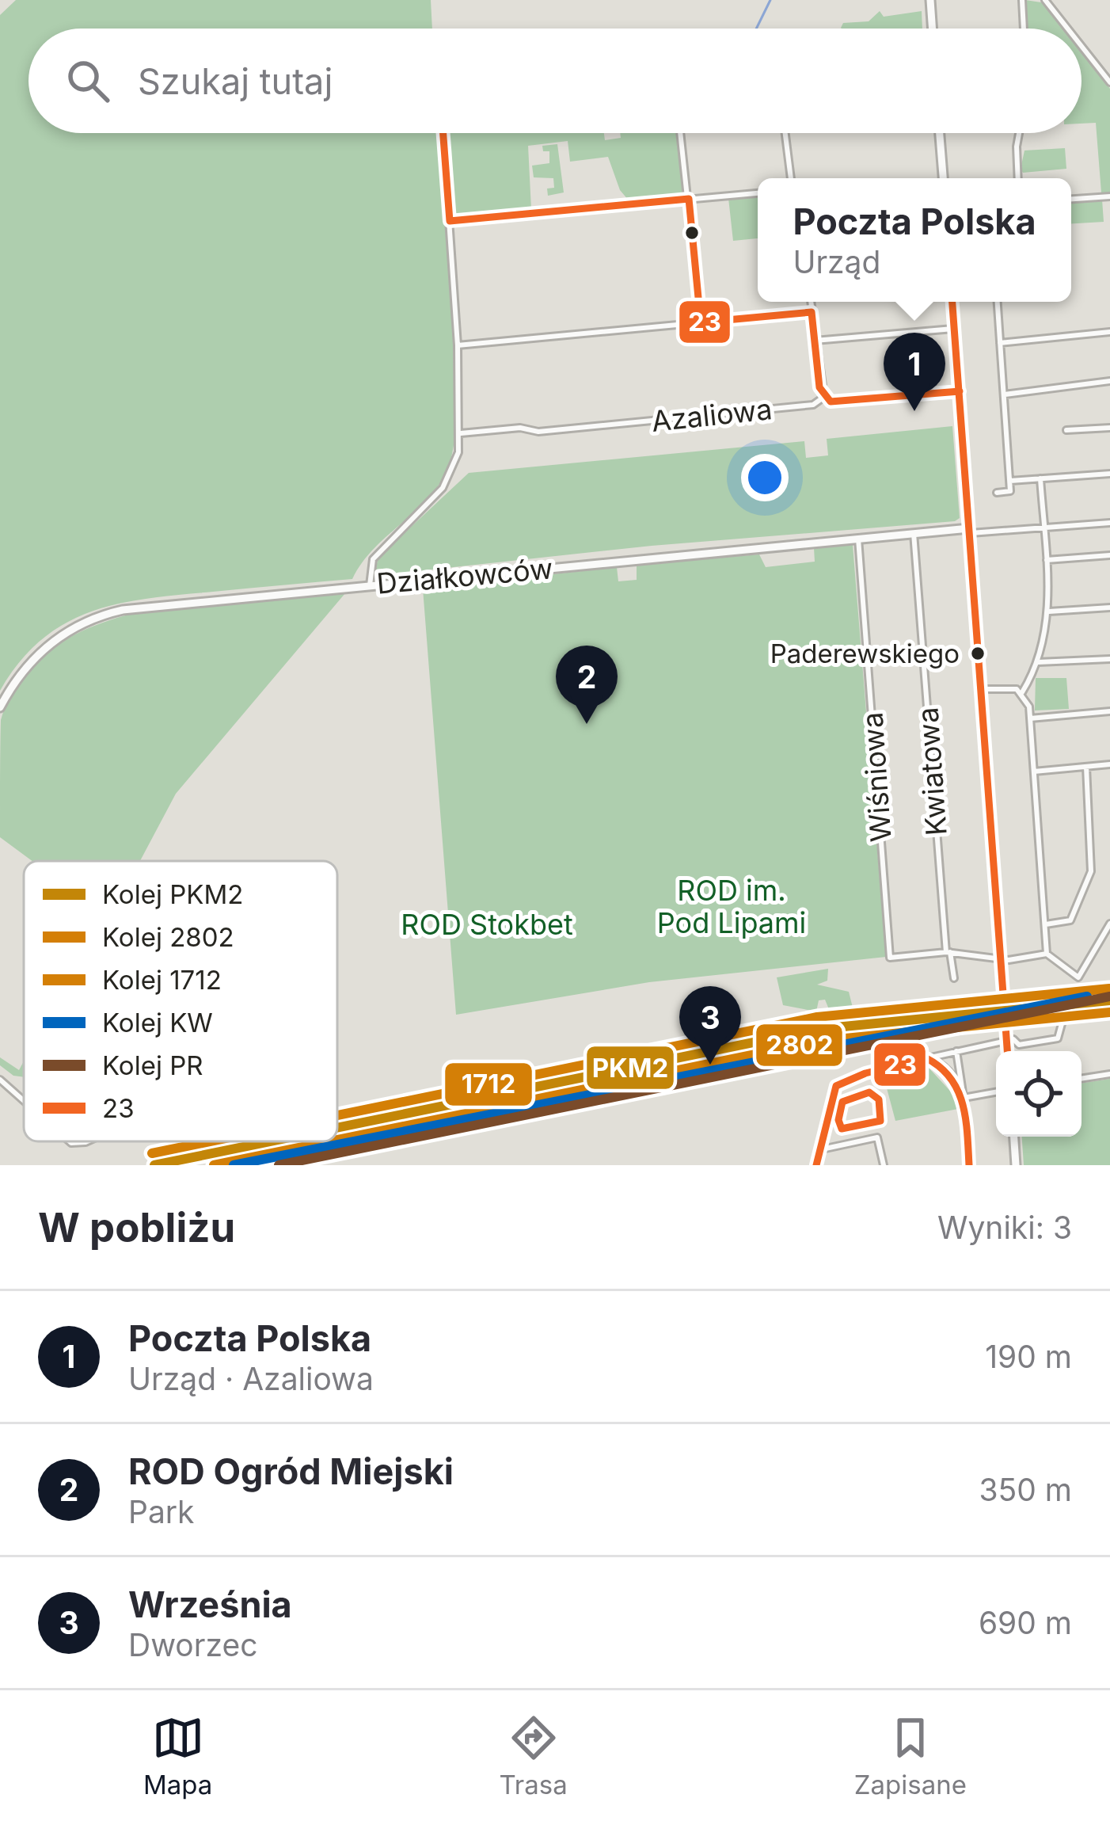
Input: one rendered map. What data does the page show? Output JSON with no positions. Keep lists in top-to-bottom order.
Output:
{
  "streets": {
    "street": [
      "Azaliowa",
      "Działkowców",
      "Kwiatowa",
      "Wiśniowa"
    ]
  },
  "crossings": [
    ["Działkowców", "Kwiatowa"],
    ["Działkowców", "Wiśniowa"],
    ["Kwiatowa", "Wiśniowa"]
  ],
  "parks": ["ROD im. Pod Lipami", "ROD Stokbet"],
  "places": ["Paderewskiego"],
  "lines": [
    "transit line 23",
    "rail line 1712",
    "rail line KW",
    "rail line PR",
    "rail line PKM2",
    "rail line 2802"
  ],
  "legend": [
    "Kolej PKM2",
    "Kolej 2802",
    "Kolej 1712",
    "Kolej KW",
    "Kolej PR",
    "23"
  ],
  "page": {
    "search": "Szukaj tutaj",
    "popup": ["Poczta Polska", "Urząd"],
    "pins": ["1", "2", "3"],
    "heading": ["W pobliżu", "Wyniki: 3"],
    "list": [
      {
        "mark": "1",
        "name": "Poczta Polska",
        "note": "Urząd · Azaliowa",
        "value": "190 m"
      },
      {
        "mark": "2",
        "name": "ROD Ogród Miejski",
        "note": "Park",
        "value": "350 m"
      },
      {
        "mark": "3",
        "name": "Września",
        "note": "Dworzec",
        "value": "690 m"
      }
    ],
    "nav": ["Mapa", "Trasa", "Zapisane"]
  }
}
